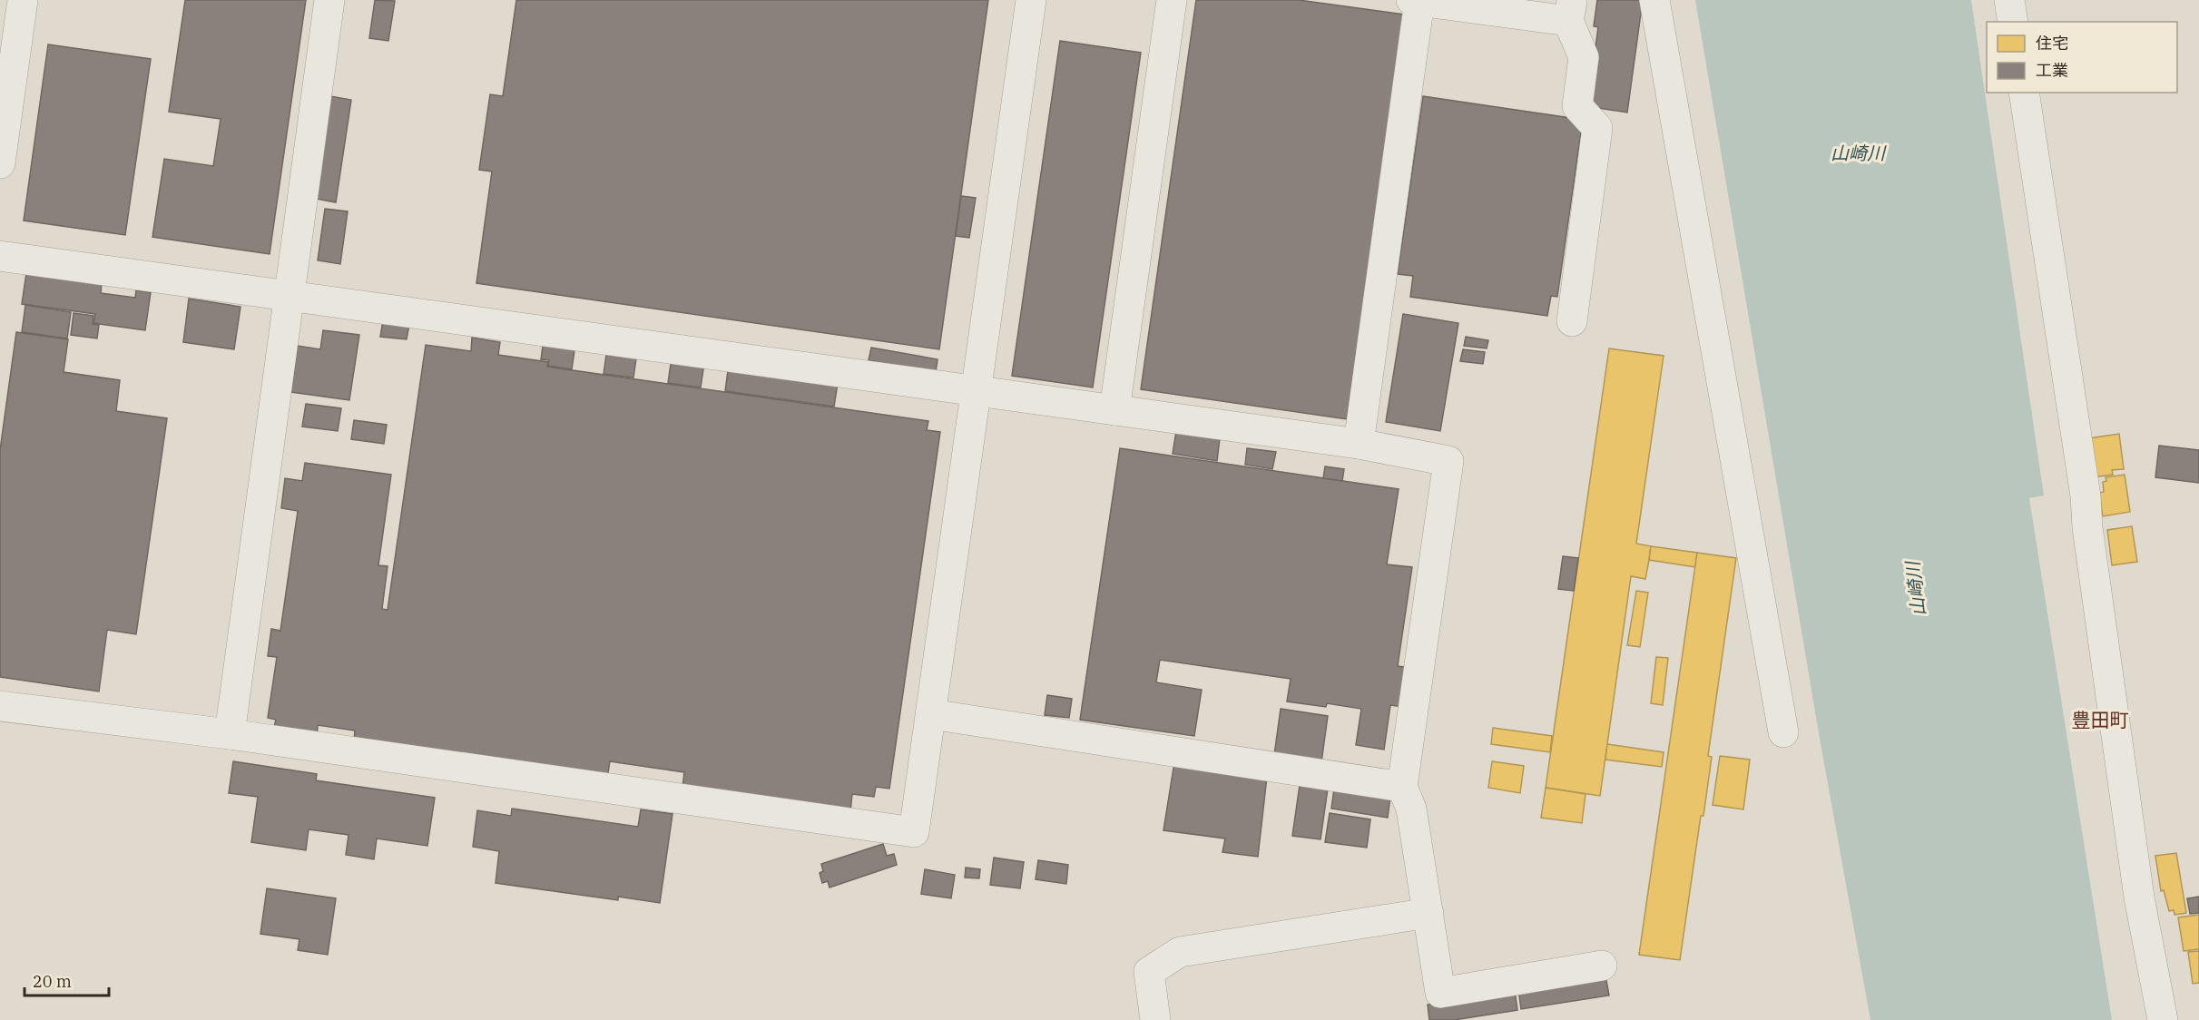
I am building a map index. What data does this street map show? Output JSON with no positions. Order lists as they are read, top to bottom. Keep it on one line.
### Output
{"districts":["豊田町"],"water":["山崎川"],"legend":["住宅","工業"],"scale_bar":"20 m"}
